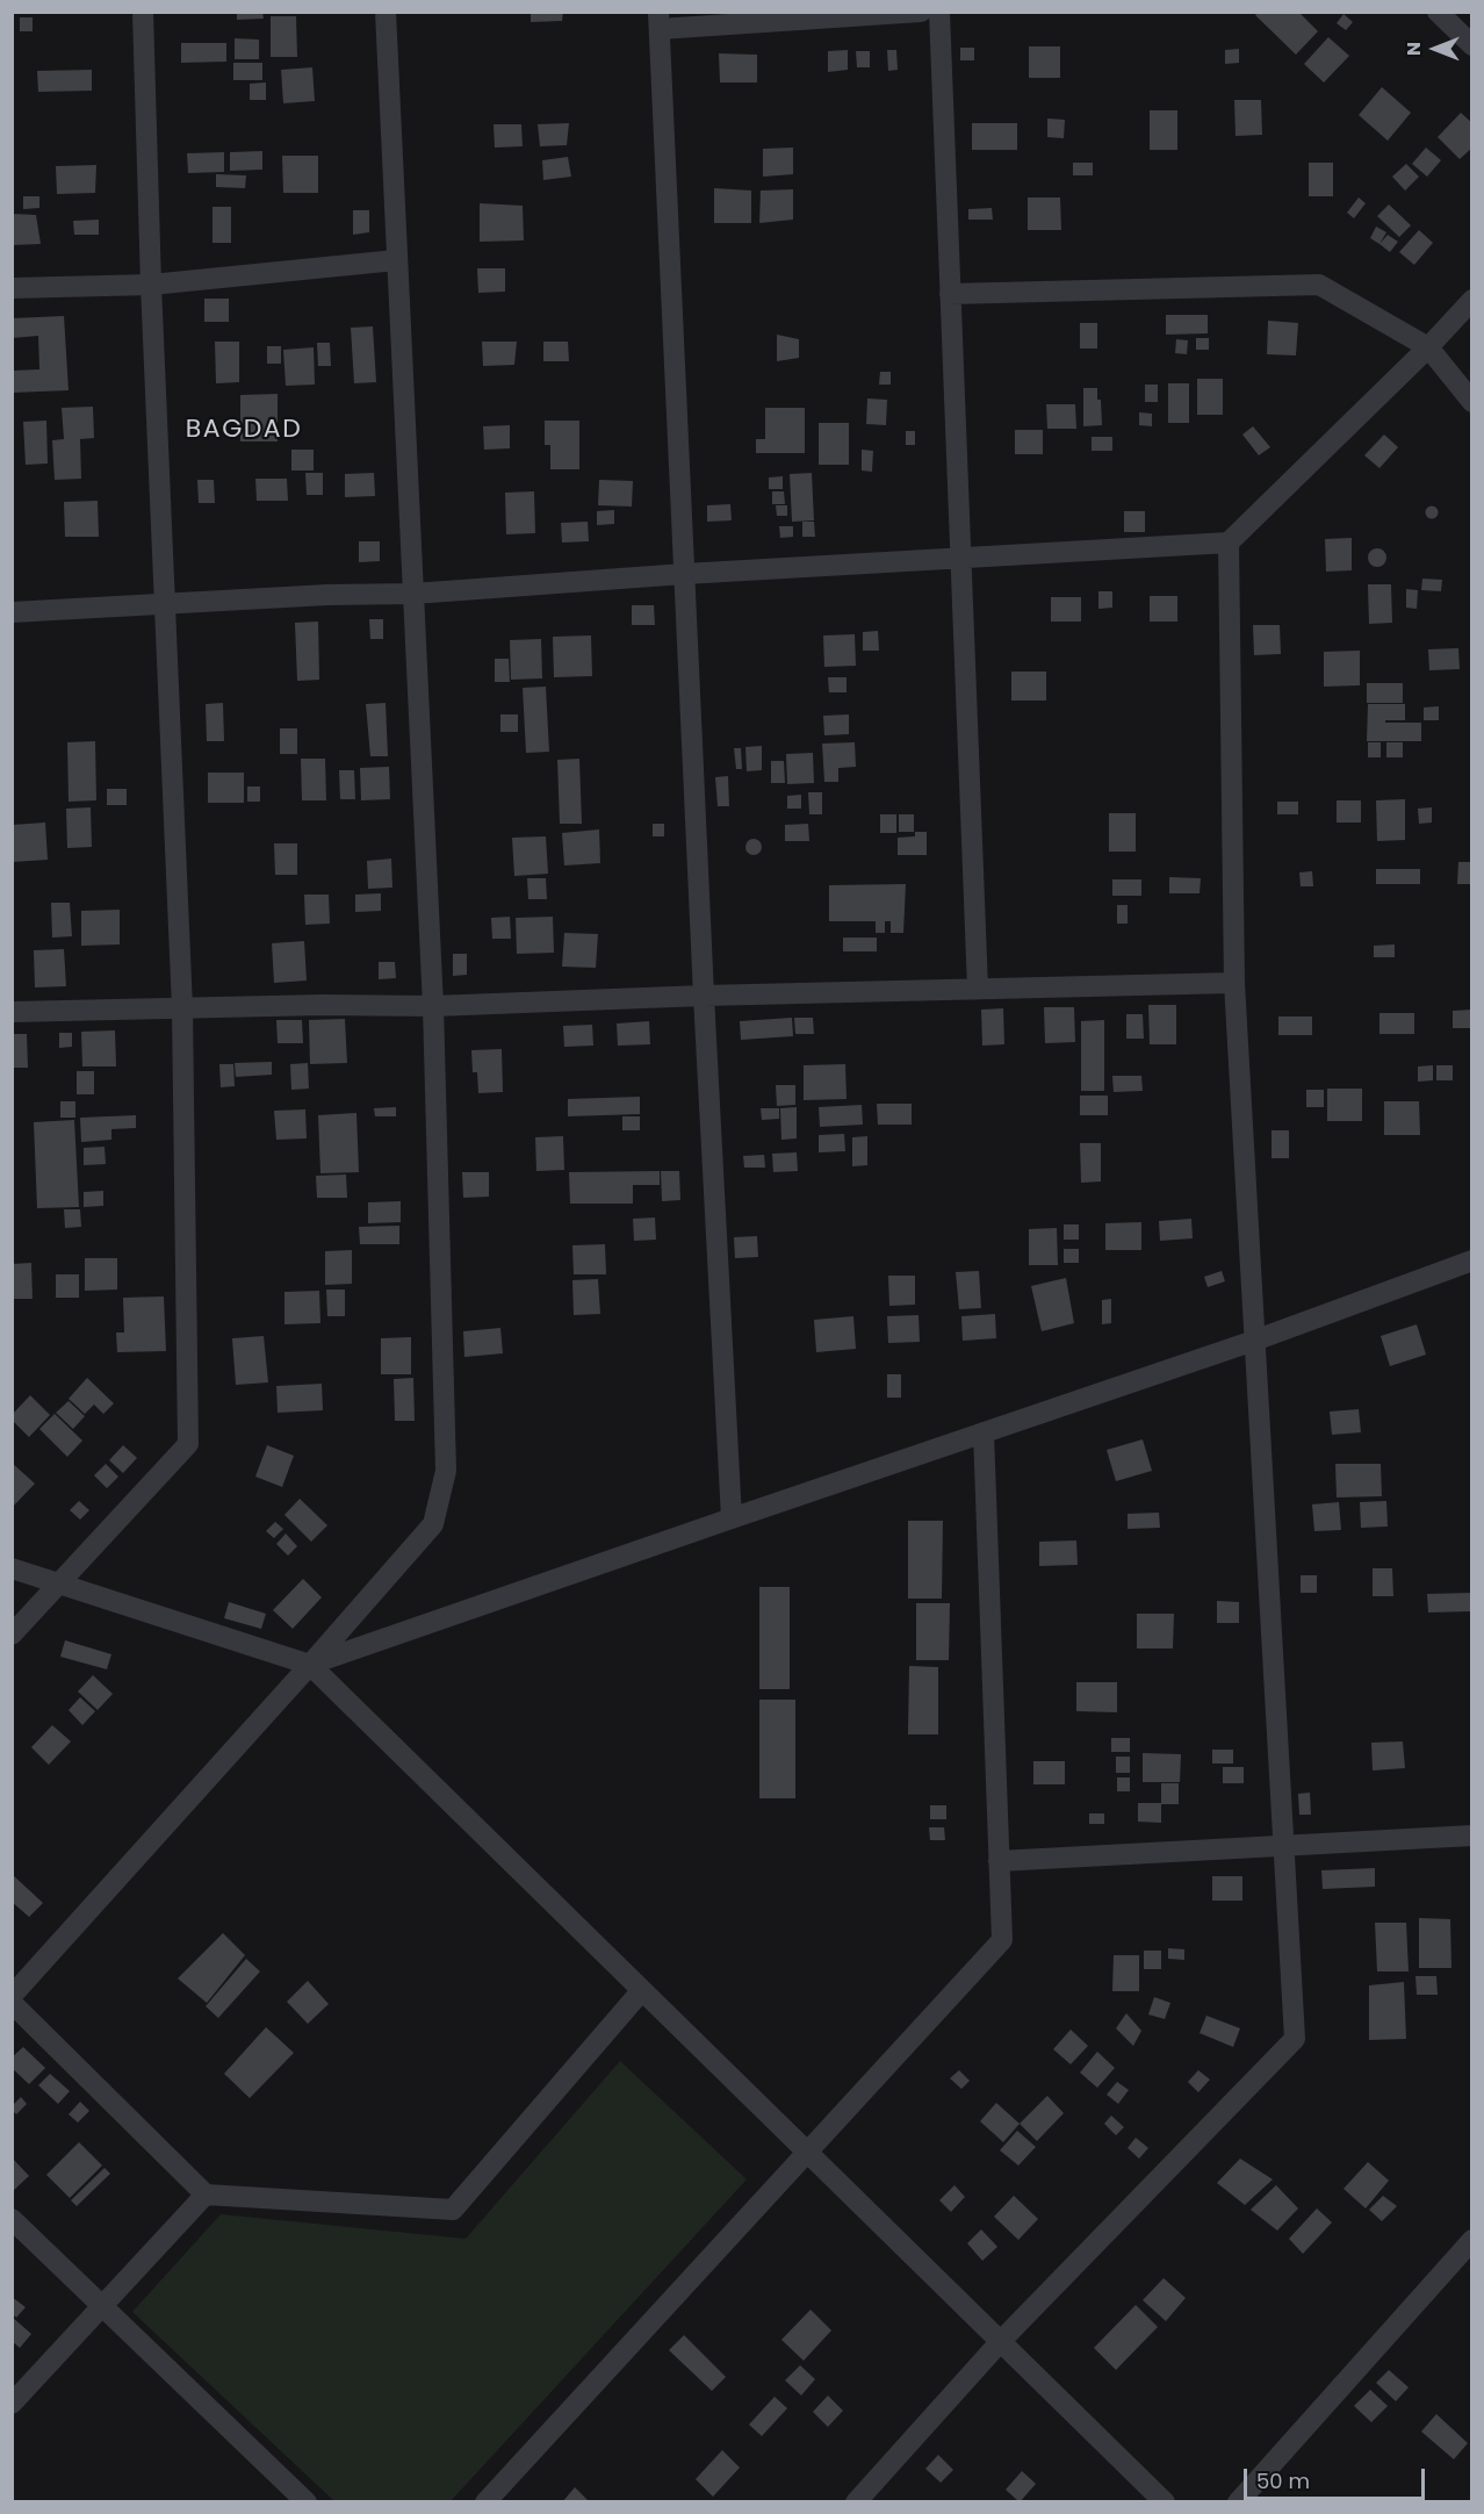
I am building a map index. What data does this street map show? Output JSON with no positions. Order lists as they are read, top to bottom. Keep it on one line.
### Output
{"districts":["BAGDAD"],"scale_bar":"50 m","north":"left"}
